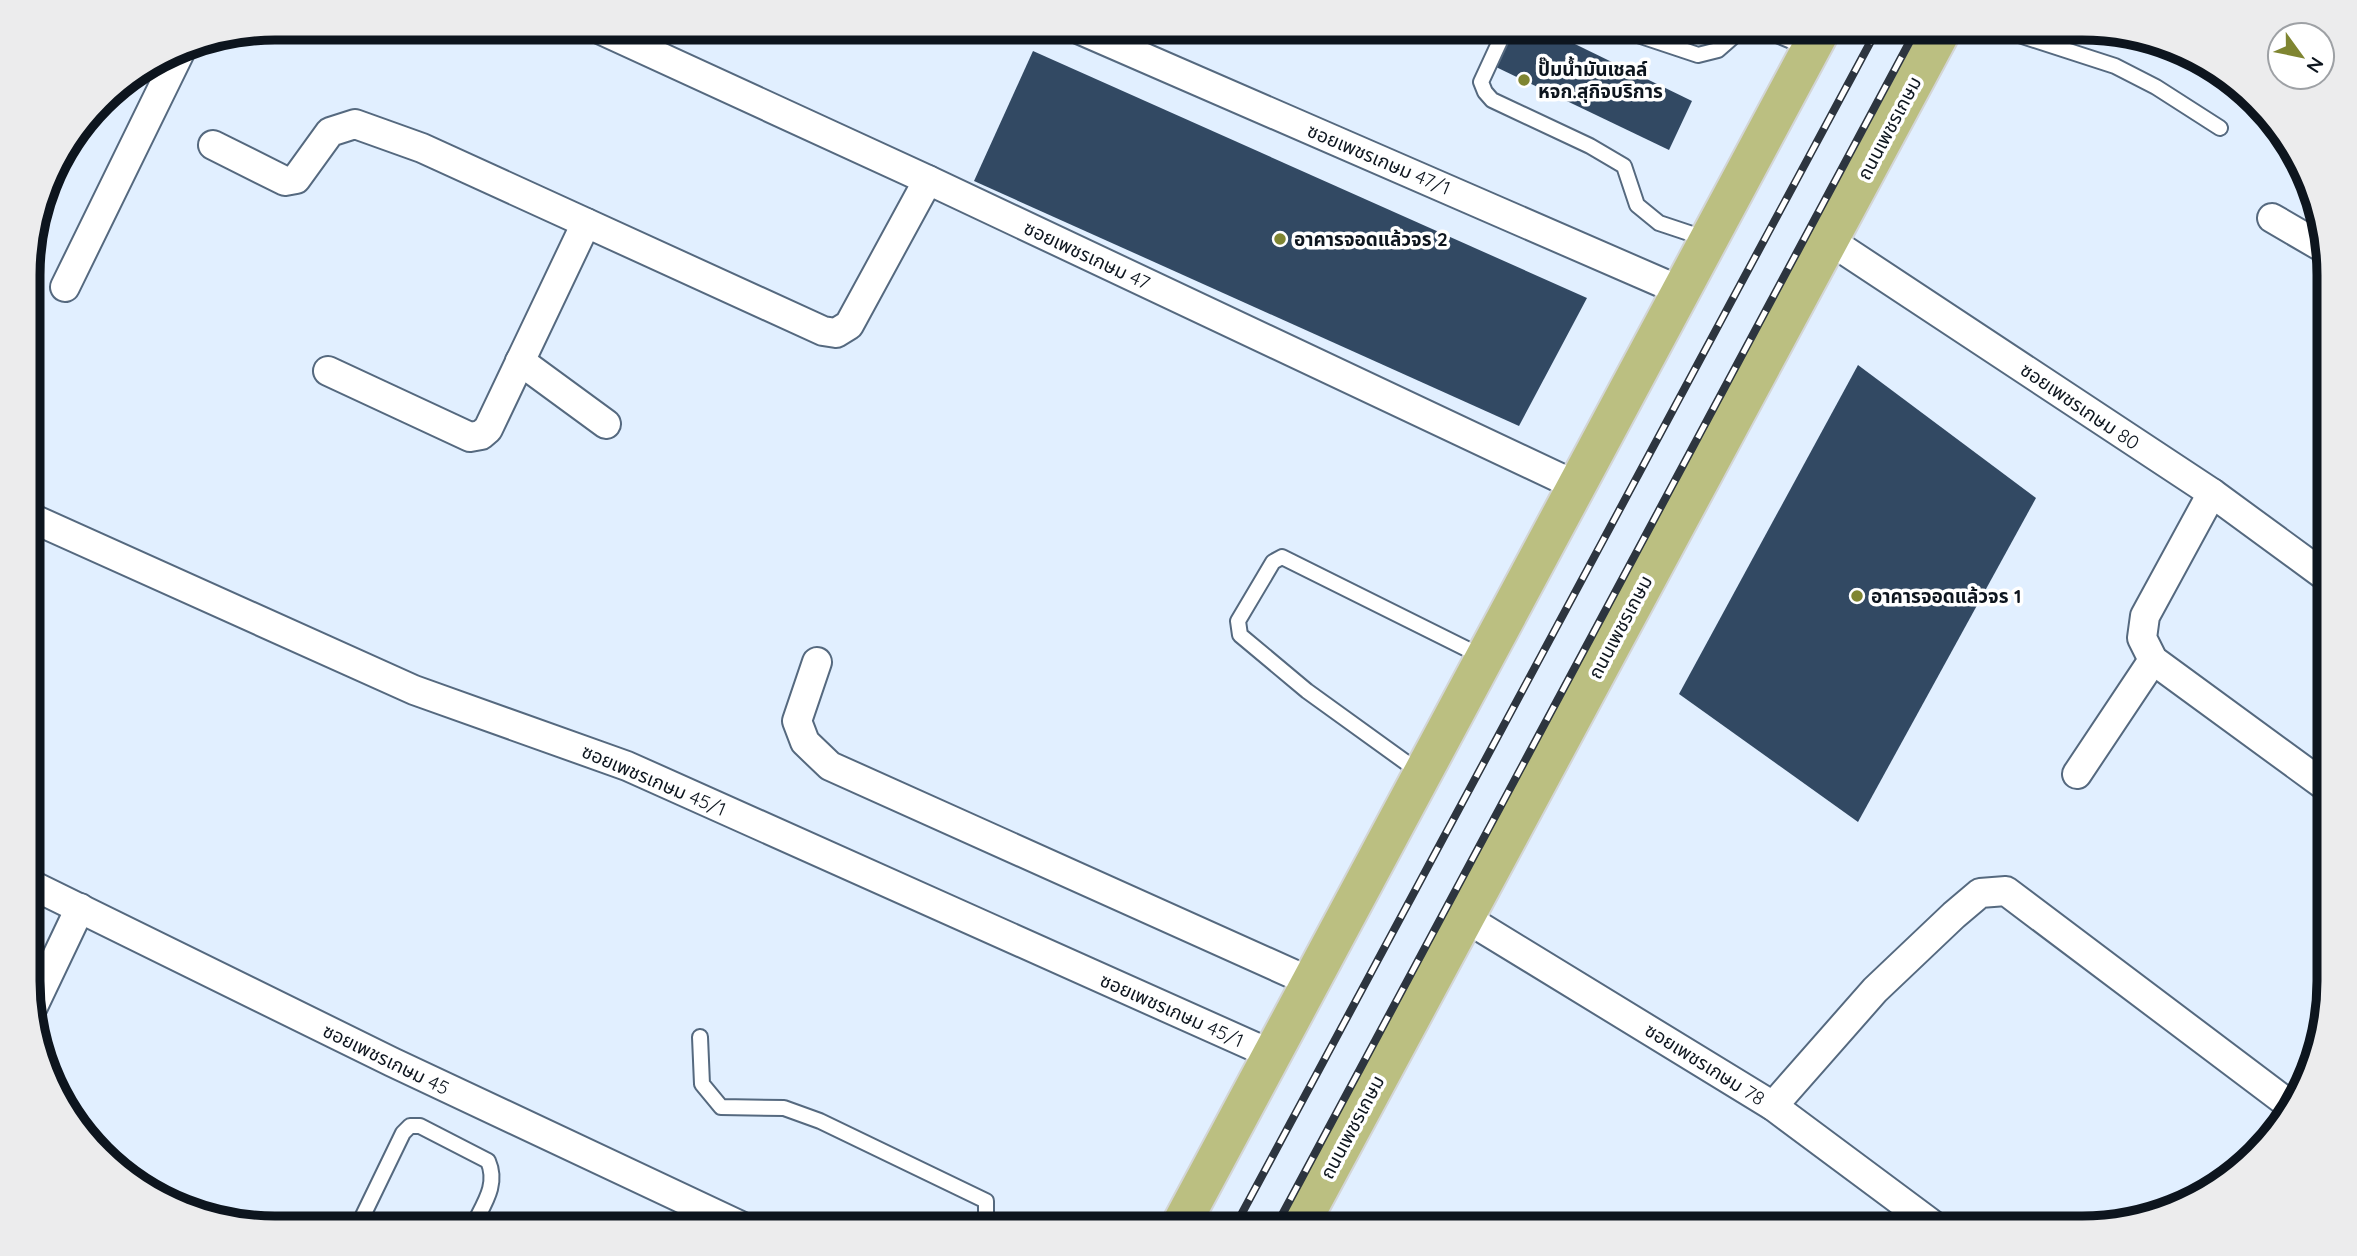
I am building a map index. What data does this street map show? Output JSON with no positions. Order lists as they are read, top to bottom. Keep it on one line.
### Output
{"streets":{"main road":["ถนนเพชรเกษม"],"street":["ซอยเพชรเกษม 47/1","ซอยเพชรเกษม 47","ซอยเพชรเกษม 80","ซอยเพชรเกษม 45/1","ซอยเพชรเกษม 45","ซอยเพชรเกษม 78"]},"crossings":[["ถนนเพชรเกษม","ซอยเพชรเกษม 80"],["ถนนเพชรเกษม","ซอยเพชรเกษม 78"]],"places":["ปั๊มน้ำมันเชลล์ หจก.สุกิจบริการ","อาคารจอดแล้วจร 2","อาคารจอดแล้วจร 1"],"north":"bottom right"}
